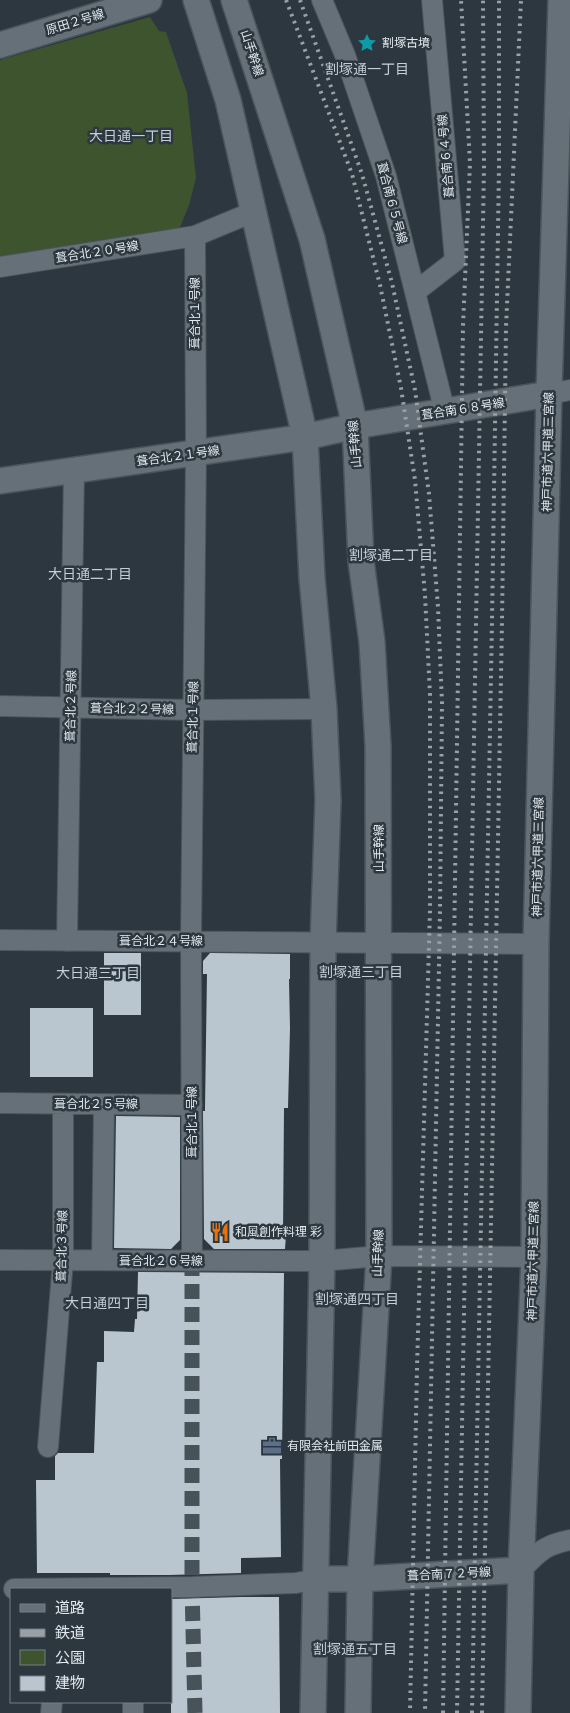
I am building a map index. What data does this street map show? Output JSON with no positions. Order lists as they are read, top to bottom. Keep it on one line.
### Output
{"streets":{"street":["原田２号線","山手幹線","葺合南６４号線","葺合南６５号線","葺合北２０号線","葺合北１号線","葺合南６８号線","神戸市道六甲道三宮線","葺合北２１号線","葺合北２号線","葺合北２２号線","葺合北２４号線","葺合北２５号線","葺合北３号線","葺合北２６号線","葺合南７２号線"]},"crossings":[["山手幹線","葺合南６８号線"],["山手幹線","葺合北２１号線"],["山手幹線","葺合北２４号線"],["山手幹線","葺合北２６号線"],["山手幹線","葺合南７２号線"],["葺合南６４号線","葺合南６５号線"],["葺合南６５号線","葺合南６８号線"],["葺合北２０号線","葺合北１号線"],["葺合北１号線","葺合北２１号線"],["葺合北１号線","葺合北２２号線"],["葺合北１号線","葺合北２４号線"],["葺合北１号線","葺合北２５号線"],["葺合北１号線","葺合北２６号線"],["葺合南６８号線","神戸市道六甲道三宮線"],["葺合南６８号線","葺合北２１号線"],["神戸市道六甲道三宮線","葺合北２４号線"],["神戸市道六甲道三宮線","葺合北２６号線"],["神戸市道六甲道三宮線","葺合南７２号線"],["葺合北２１号線","葺合北２号線"],["葺合北２号線","葺合北２２号線"],["葺合北２号線","葺合北２４号線"],["葺合北２５号線","葺合北３号線"],["葺合北３号線","葺合北２６号線"]],"districts":["割塚通一丁目","大日通一丁目","割塚通二丁目","大日通二丁目","割塚通三丁目","大日通三丁目","割塚通四丁目","大日通四丁目","割塚通五丁目"],"places":{"place":["割塚古墳"],"restaurant":["和風創作料理 彩"],"office":["有限会社前田金属"]},"legend":["道路","鉄道","公園","建物"]}
